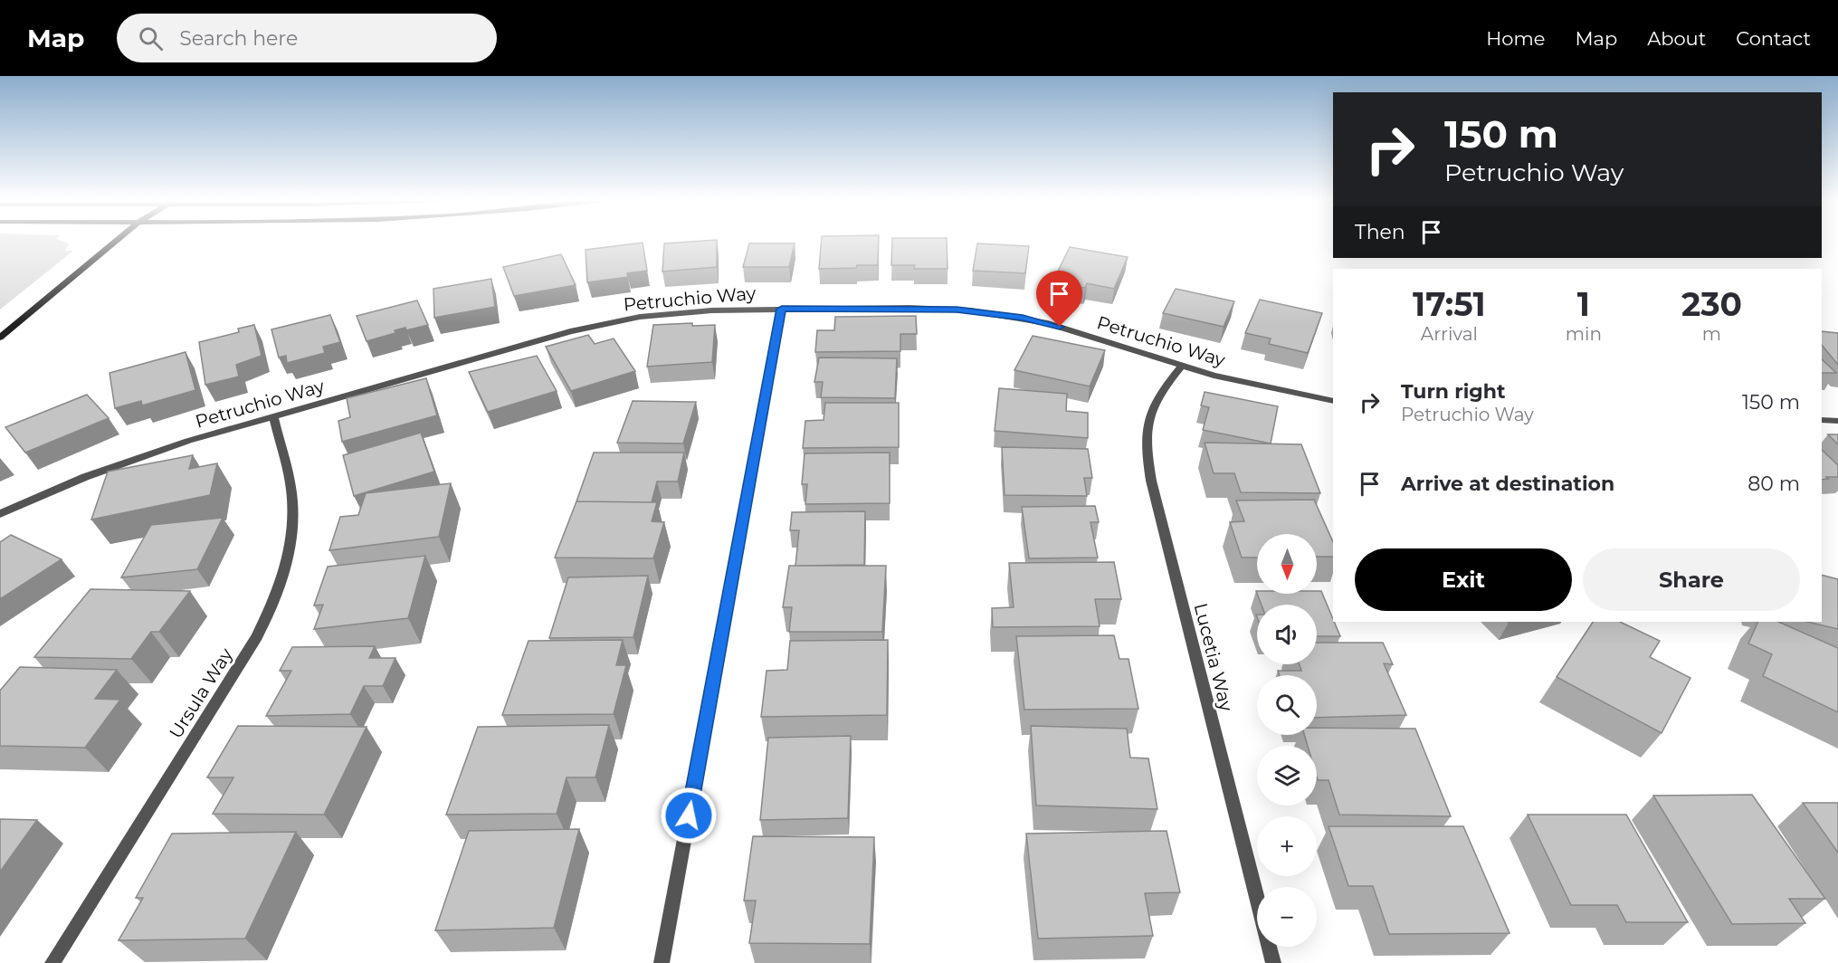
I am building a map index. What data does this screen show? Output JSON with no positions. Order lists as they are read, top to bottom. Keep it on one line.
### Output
{"streets":{"street":["Petruchio Way","Lucetia Way","Ursula Way"]},"crossings":[["Petruchio Way","Lucetia Way"],["Petruchio Way","Ursula Way"]],"north":"bottom","page":{"header":"Map","search":"Search here","nav":["Home","Map","About","Contact"],"turn":["150 m","Petruchio Way"],"then":"Then","eta":["17:51","Arrival","1","min","230","m"],"list":[{"name":"Turn right","note":"Petruchio Way","value":"150 m"},{"name":"Arrive at destination","value":"80 m"}],"map_buttons":["+","−"],"buttons":["Exit","Share"]}}
